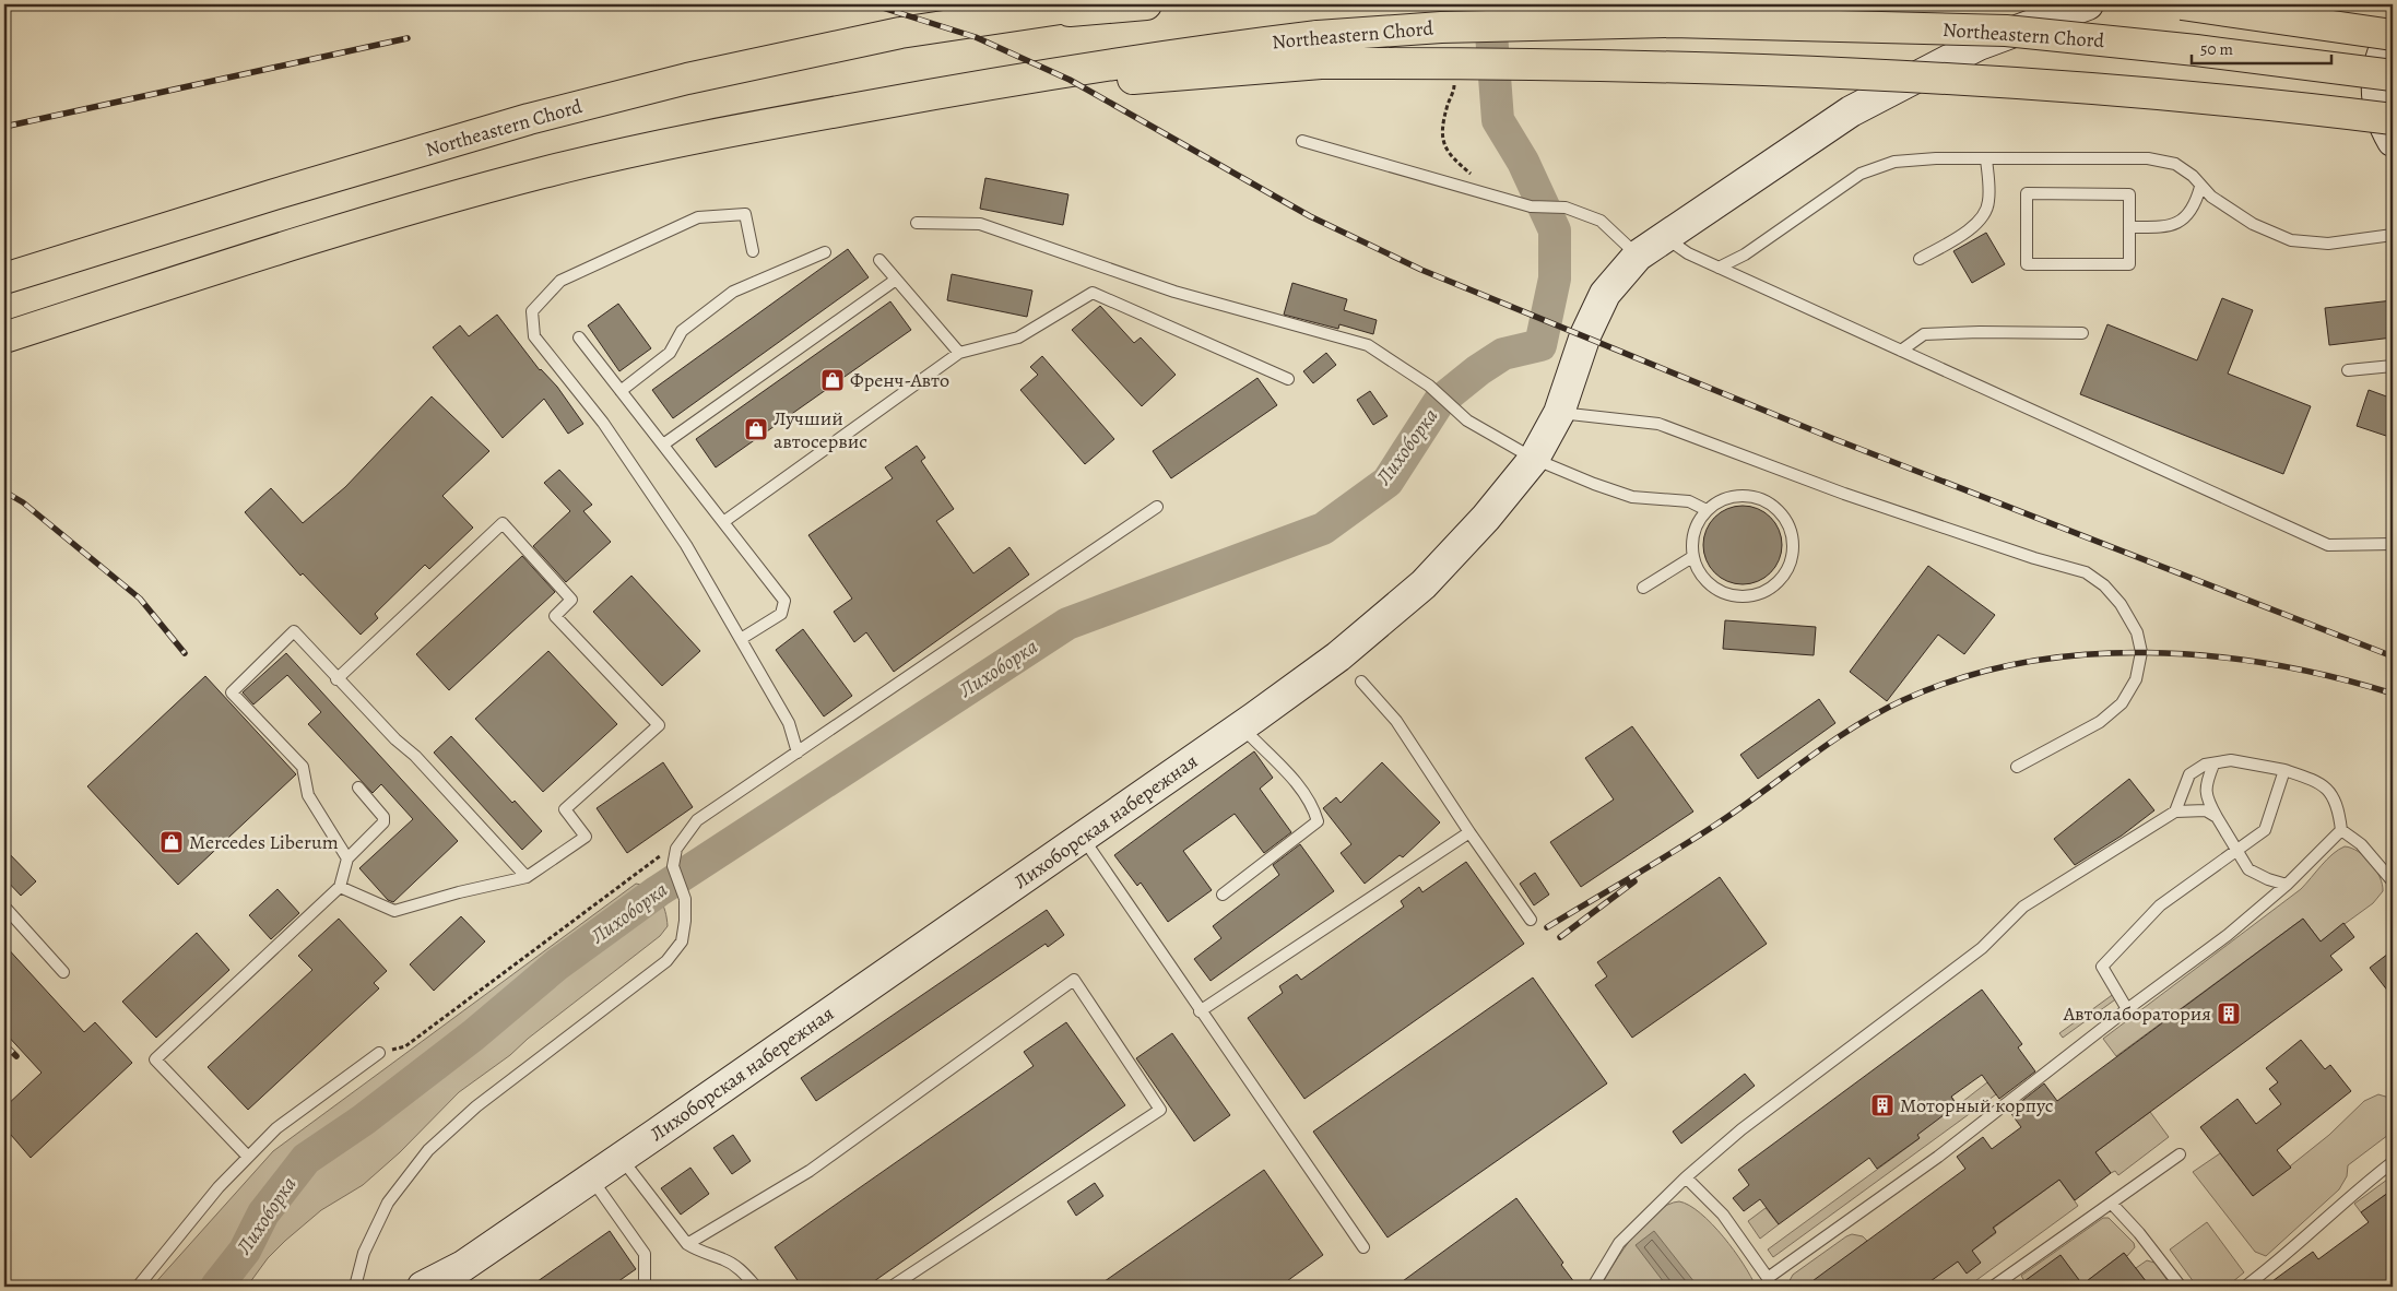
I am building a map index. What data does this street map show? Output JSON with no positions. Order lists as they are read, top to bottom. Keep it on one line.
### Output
{"streets":{"main road":["Northeastern Chord"],"street":["Лихоборская набережная"]},"water":["Лихоборка"],"places":{"shop":["Френч-Авто","Лучший автосервис","Mercedes Liberum"],"building":["Автолаборатория","Моторный корпус"]},"scale_bar":"50 m"}
